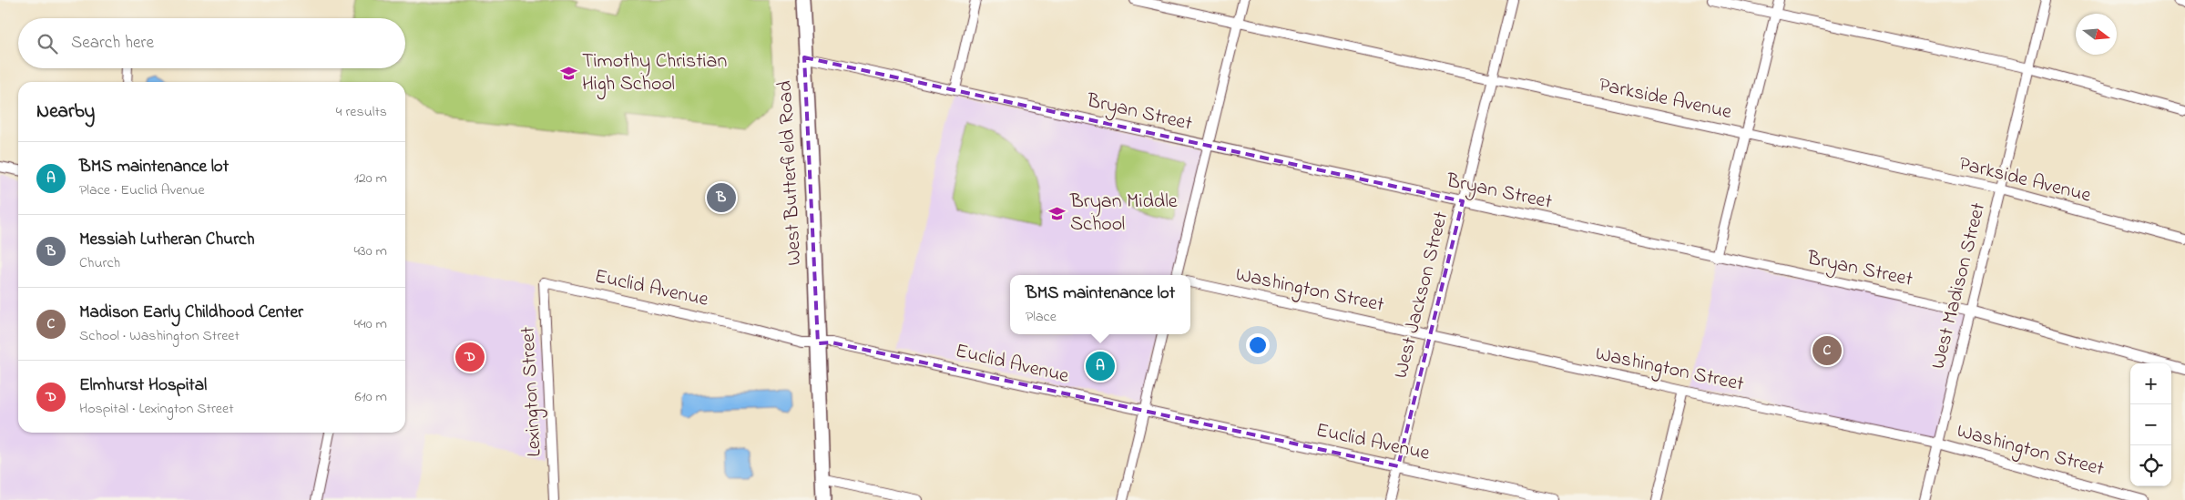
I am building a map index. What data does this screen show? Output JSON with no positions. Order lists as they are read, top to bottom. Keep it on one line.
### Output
{"streets":{"main road":["West Butterfield Road"],"street":["Parkside Avenue","Bryan Street","West Madison Street","Euclid Avenue","Washington Street","West Jackson Street","Lexington Street"]},"crossings":[["Parkside Avenue","West Madison Street"],["Parkside Avenue","West Jackson Street"],["Bryan Street","West Butterfield Road"],["Bryan Street","West Madison Street"],["Bryan Street","West Jackson Street"],["West Butterfield Road","Euclid Avenue"],["West Madison Street","Washington Street"],["Euclid Avenue","West Jackson Street"],["Euclid Avenue","Lexington Street"],["Washington Street","West Jackson Street"]],"places":{"school or university":["Timothy Christian High School","Bryan Middle School"]},"north":"right","page":{"search":"Search here","heading":["Nearby","4 results"],"list":[{"mark":"A","name":"BMS maintenance lot","note":"Place · Euclid Avenue","value":"120 m"},{"mark":"B","name":"Messiah Lutheran Church","note":"Church","value":"430 m"},{"mark":"C","name":"Madison Early Childhood Center","note":"School · Washington Street","value":"440 m"},{"mark":"D","name":"Elmhurst Hospital","note":"Hospital · Lexington Street","value":"610 m"}],"pins":["B","C","D","A"],"popup":["BMS maintenance lot","Place"],"map_buttons":["+","−"]}}
